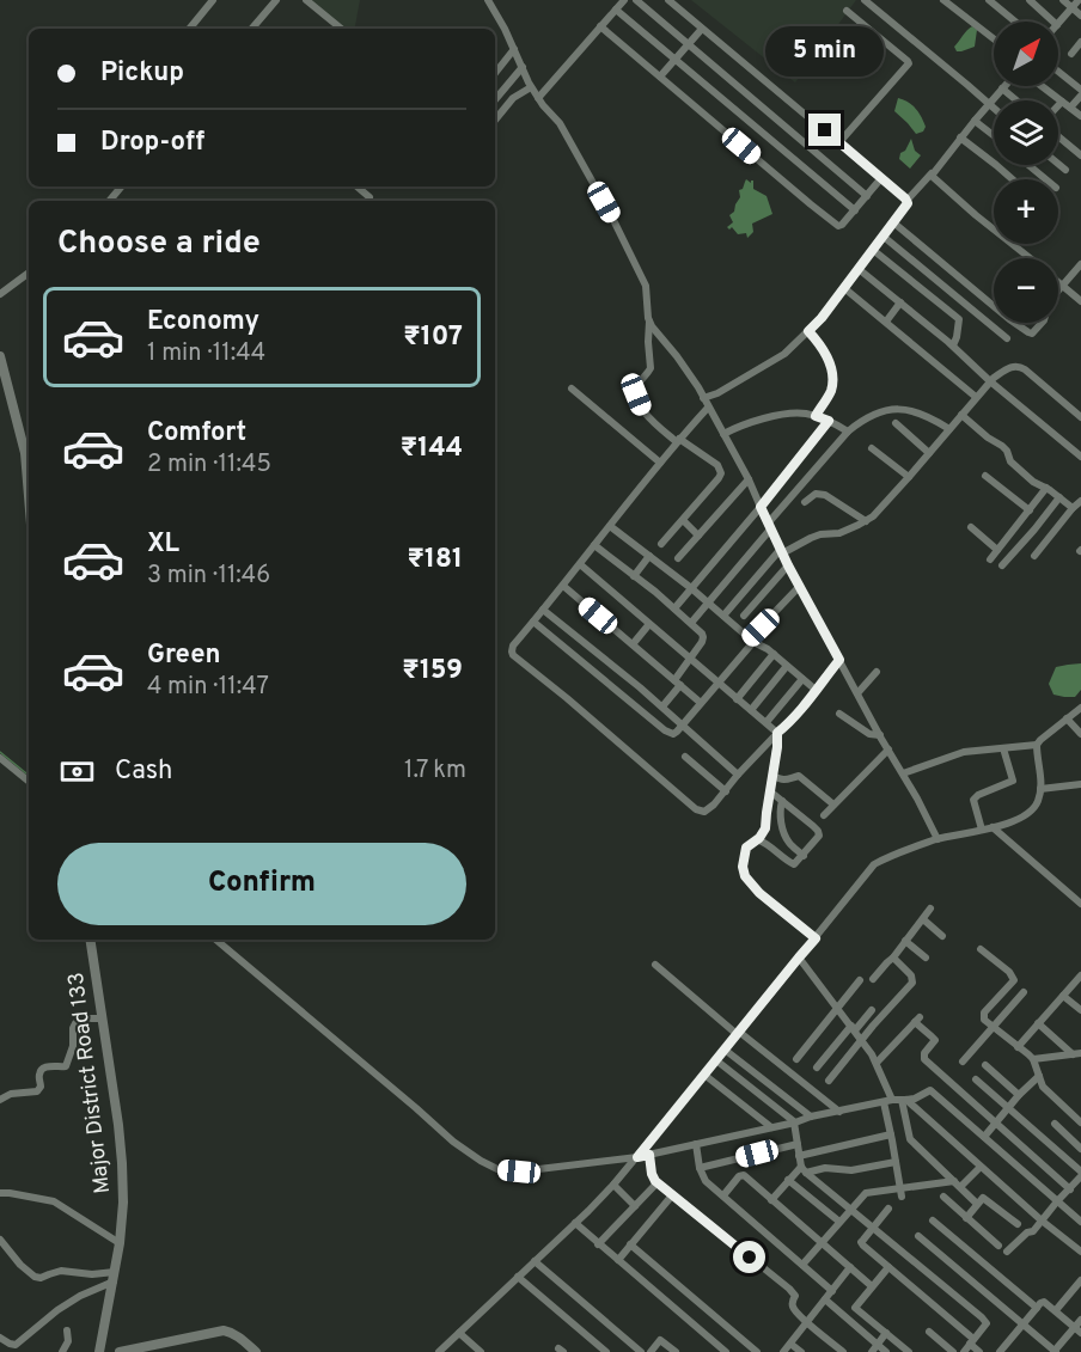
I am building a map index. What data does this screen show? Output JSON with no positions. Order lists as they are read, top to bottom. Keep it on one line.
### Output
{"streets":{"main road":["Major District Road 133"]},"north":"top right","page":{"map_buttons":["+","−"],"bubble":"5 min","banner":["Pickup","Drop-off"],"heading":"Choose a ride","list":[{"name":"Economy","note":"1 min · 11:44","value":"₹107"},{"name":"Comfort","note":"2 min · 11:45","value":"₹144"},{"name":"XL","note":"3 min · 11:46","value":"₹181"},{"name":"Green","note":"4 min · 11:47","value":"₹159"}],"pay":["Cash","1.7 km"],"buttons":"Confirm"}}
